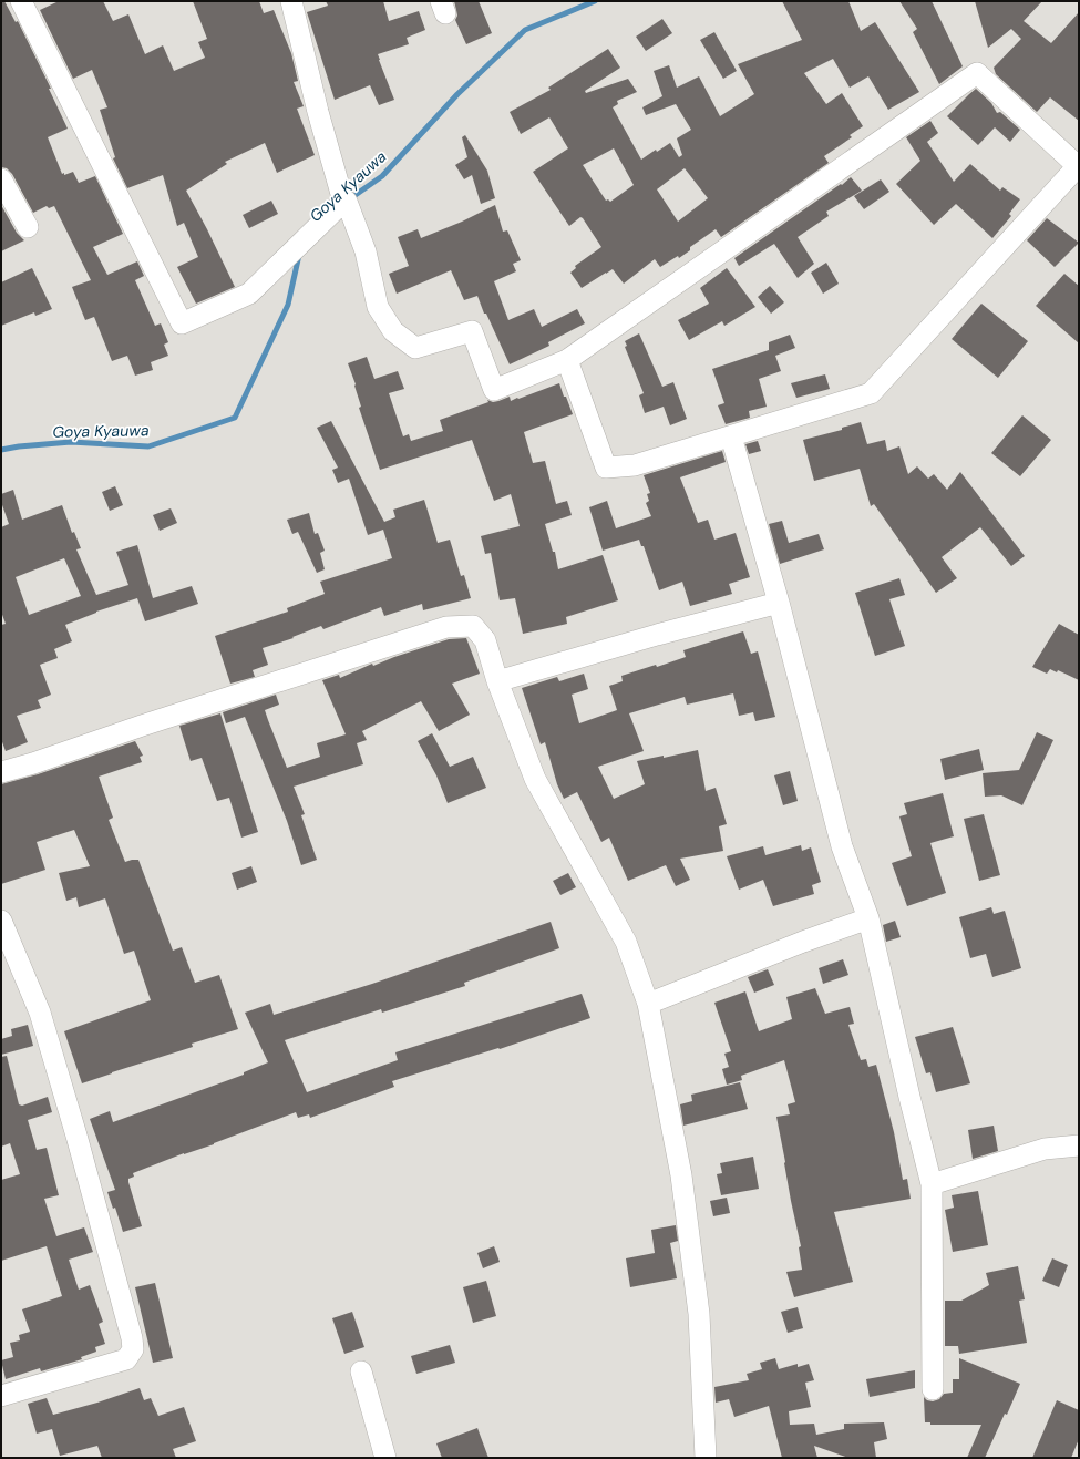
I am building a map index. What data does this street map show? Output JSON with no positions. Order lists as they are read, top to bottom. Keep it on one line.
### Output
{"water":["Goya Kyauwa"]}
